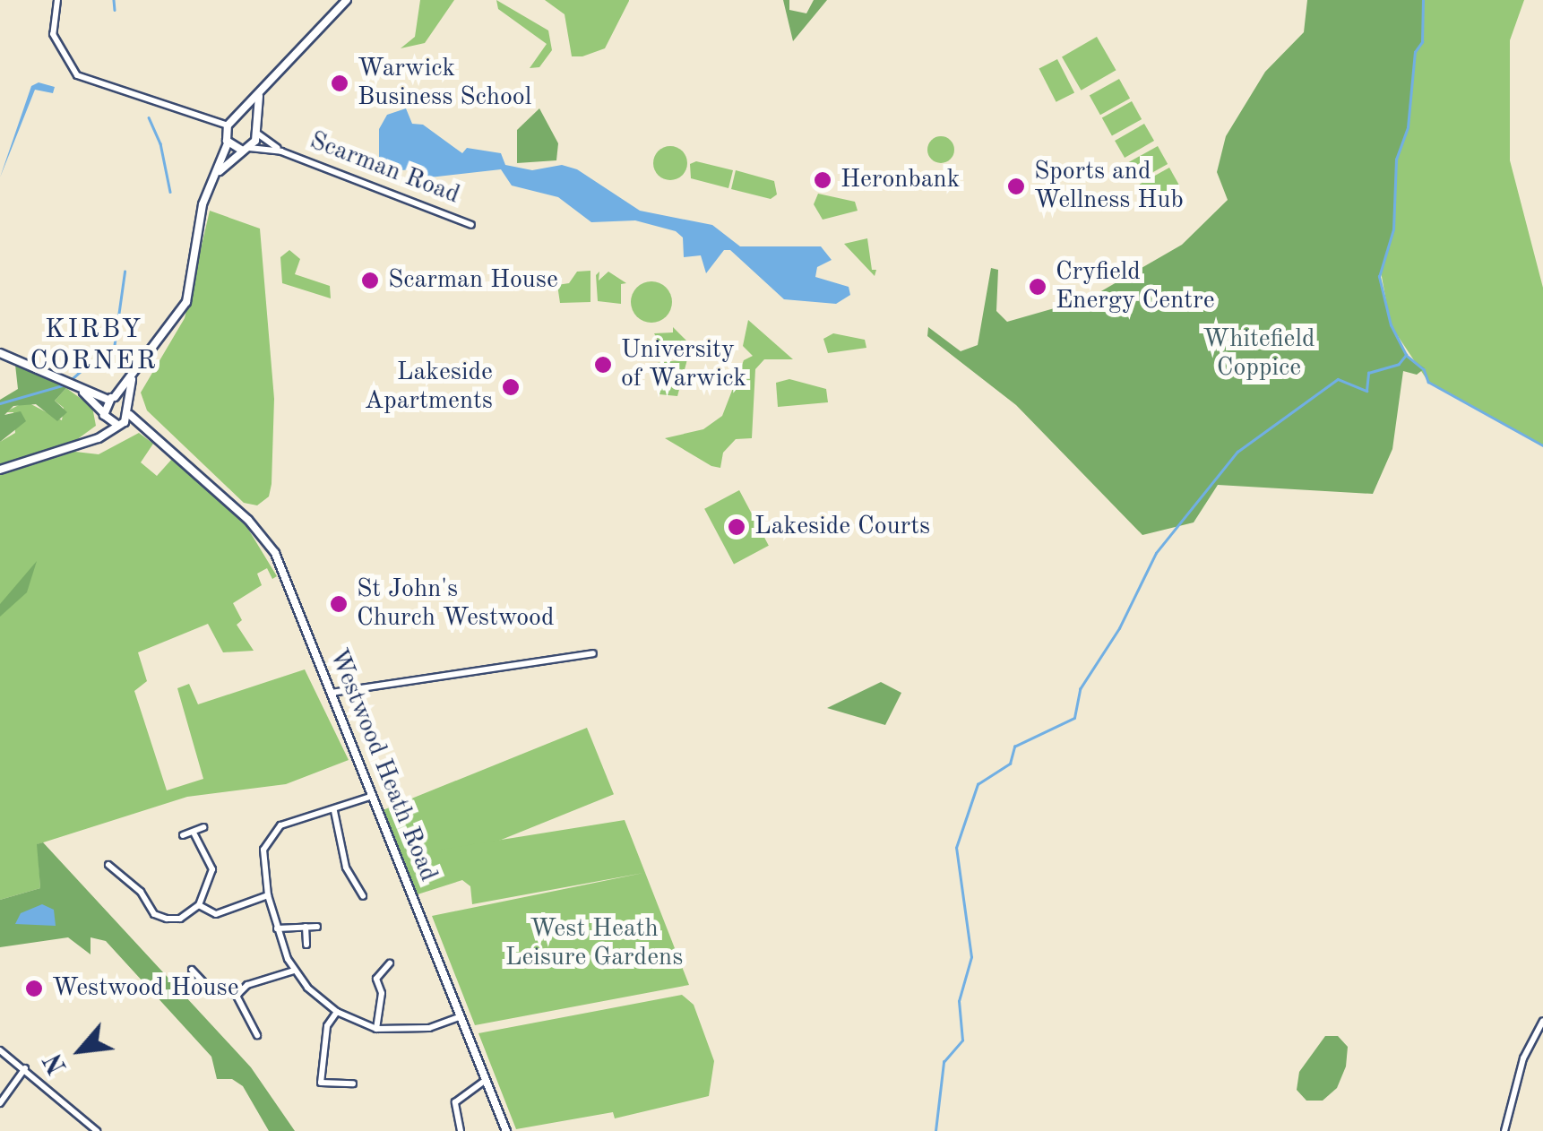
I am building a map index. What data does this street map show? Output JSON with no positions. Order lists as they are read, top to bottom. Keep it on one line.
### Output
{"streets":{"street":["Scarman Road","Westwood Heath Road"]},"districts":["KIRBY CORNER"],"parks":["Whitefield Coppice","West Heath Leisure Gardens"],"places":["Warwick Business School","Heronbank","Sports and Wellness Hub","Scarman House","Cryfield Energy Centre","University of Warwick","Lakeside Apartments","Lakeside Courts","St John's Church Westwood","Westwood House"],"north":"bottom left"}
